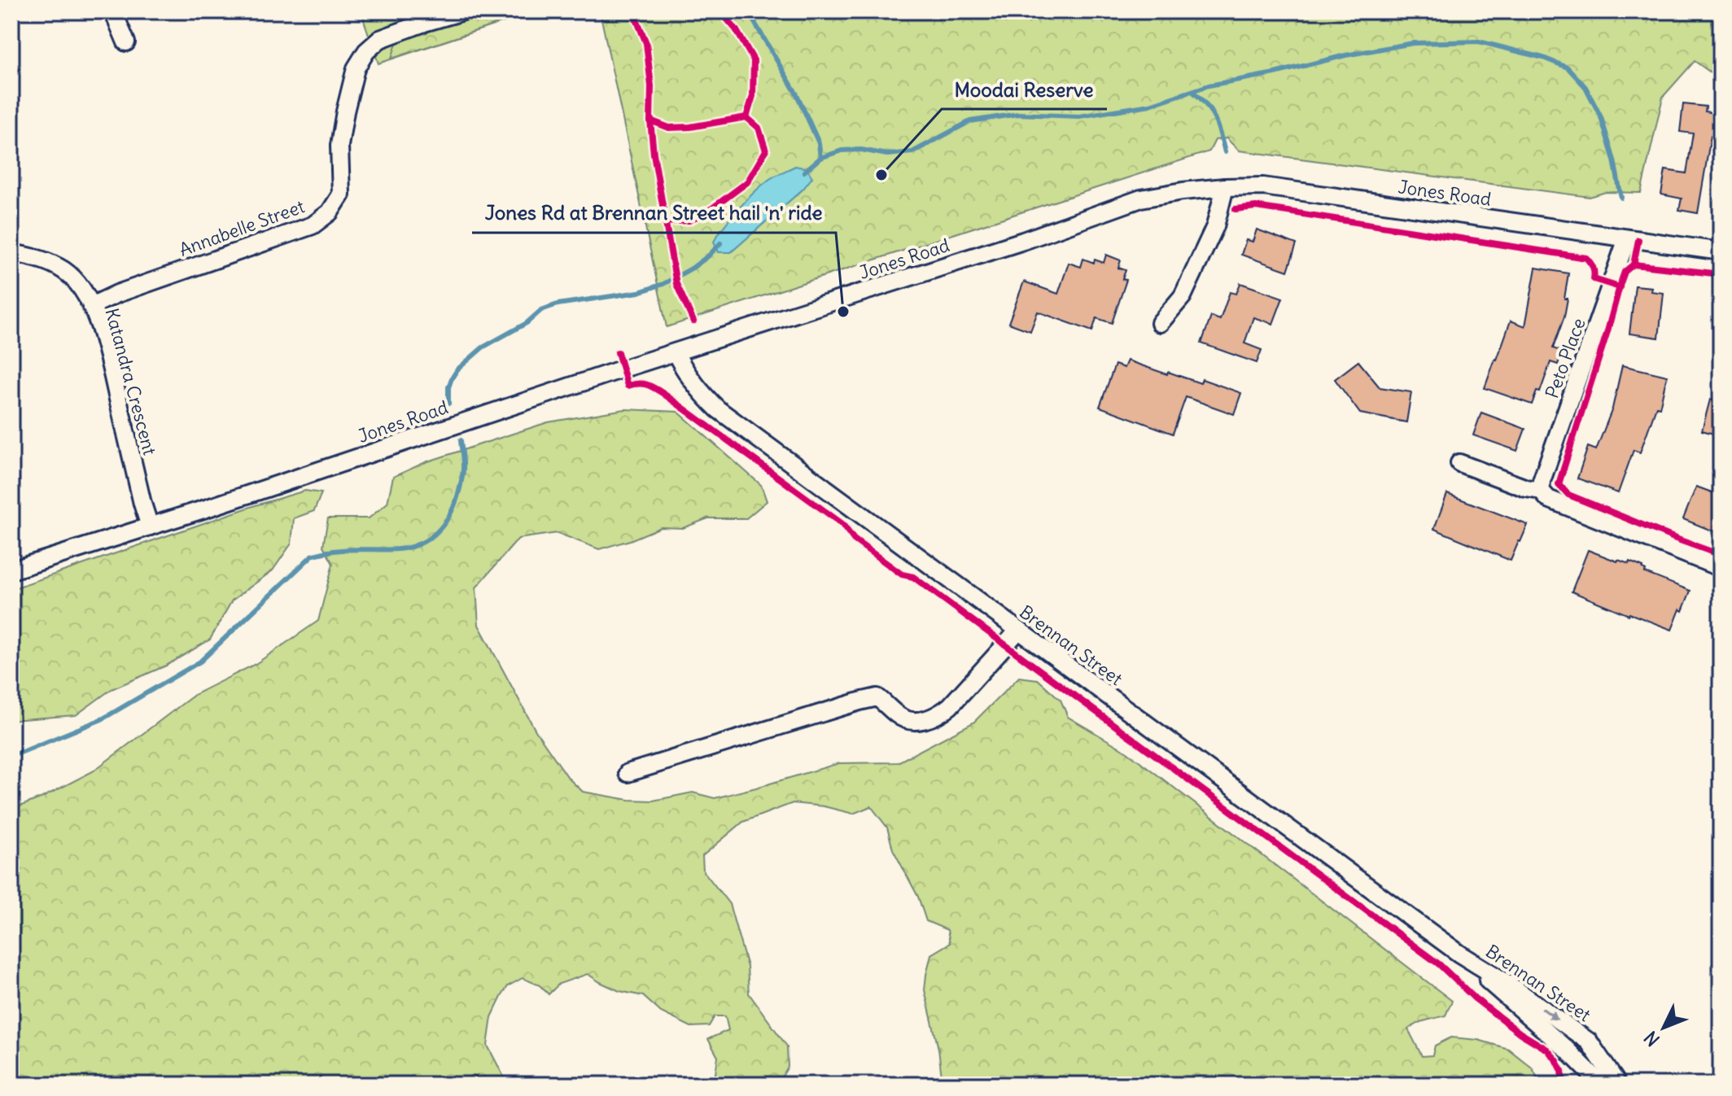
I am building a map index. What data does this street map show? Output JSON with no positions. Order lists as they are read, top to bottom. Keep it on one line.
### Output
{"streets":{"street":["Jones Road","Annabelle Street","Peto Place","Katandra Crescent","Brennan Street"]},"crossings":[["Jones Road","Peto Place"],["Jones Road","Katandra Crescent"],["Jones Road","Brennan Street"],["Annabelle Street","Katandra Crescent"]],"places":["Moodai Reserve","Jones Rd at Brennan Street hail 'n' ride"],"north":"bottom left"}
